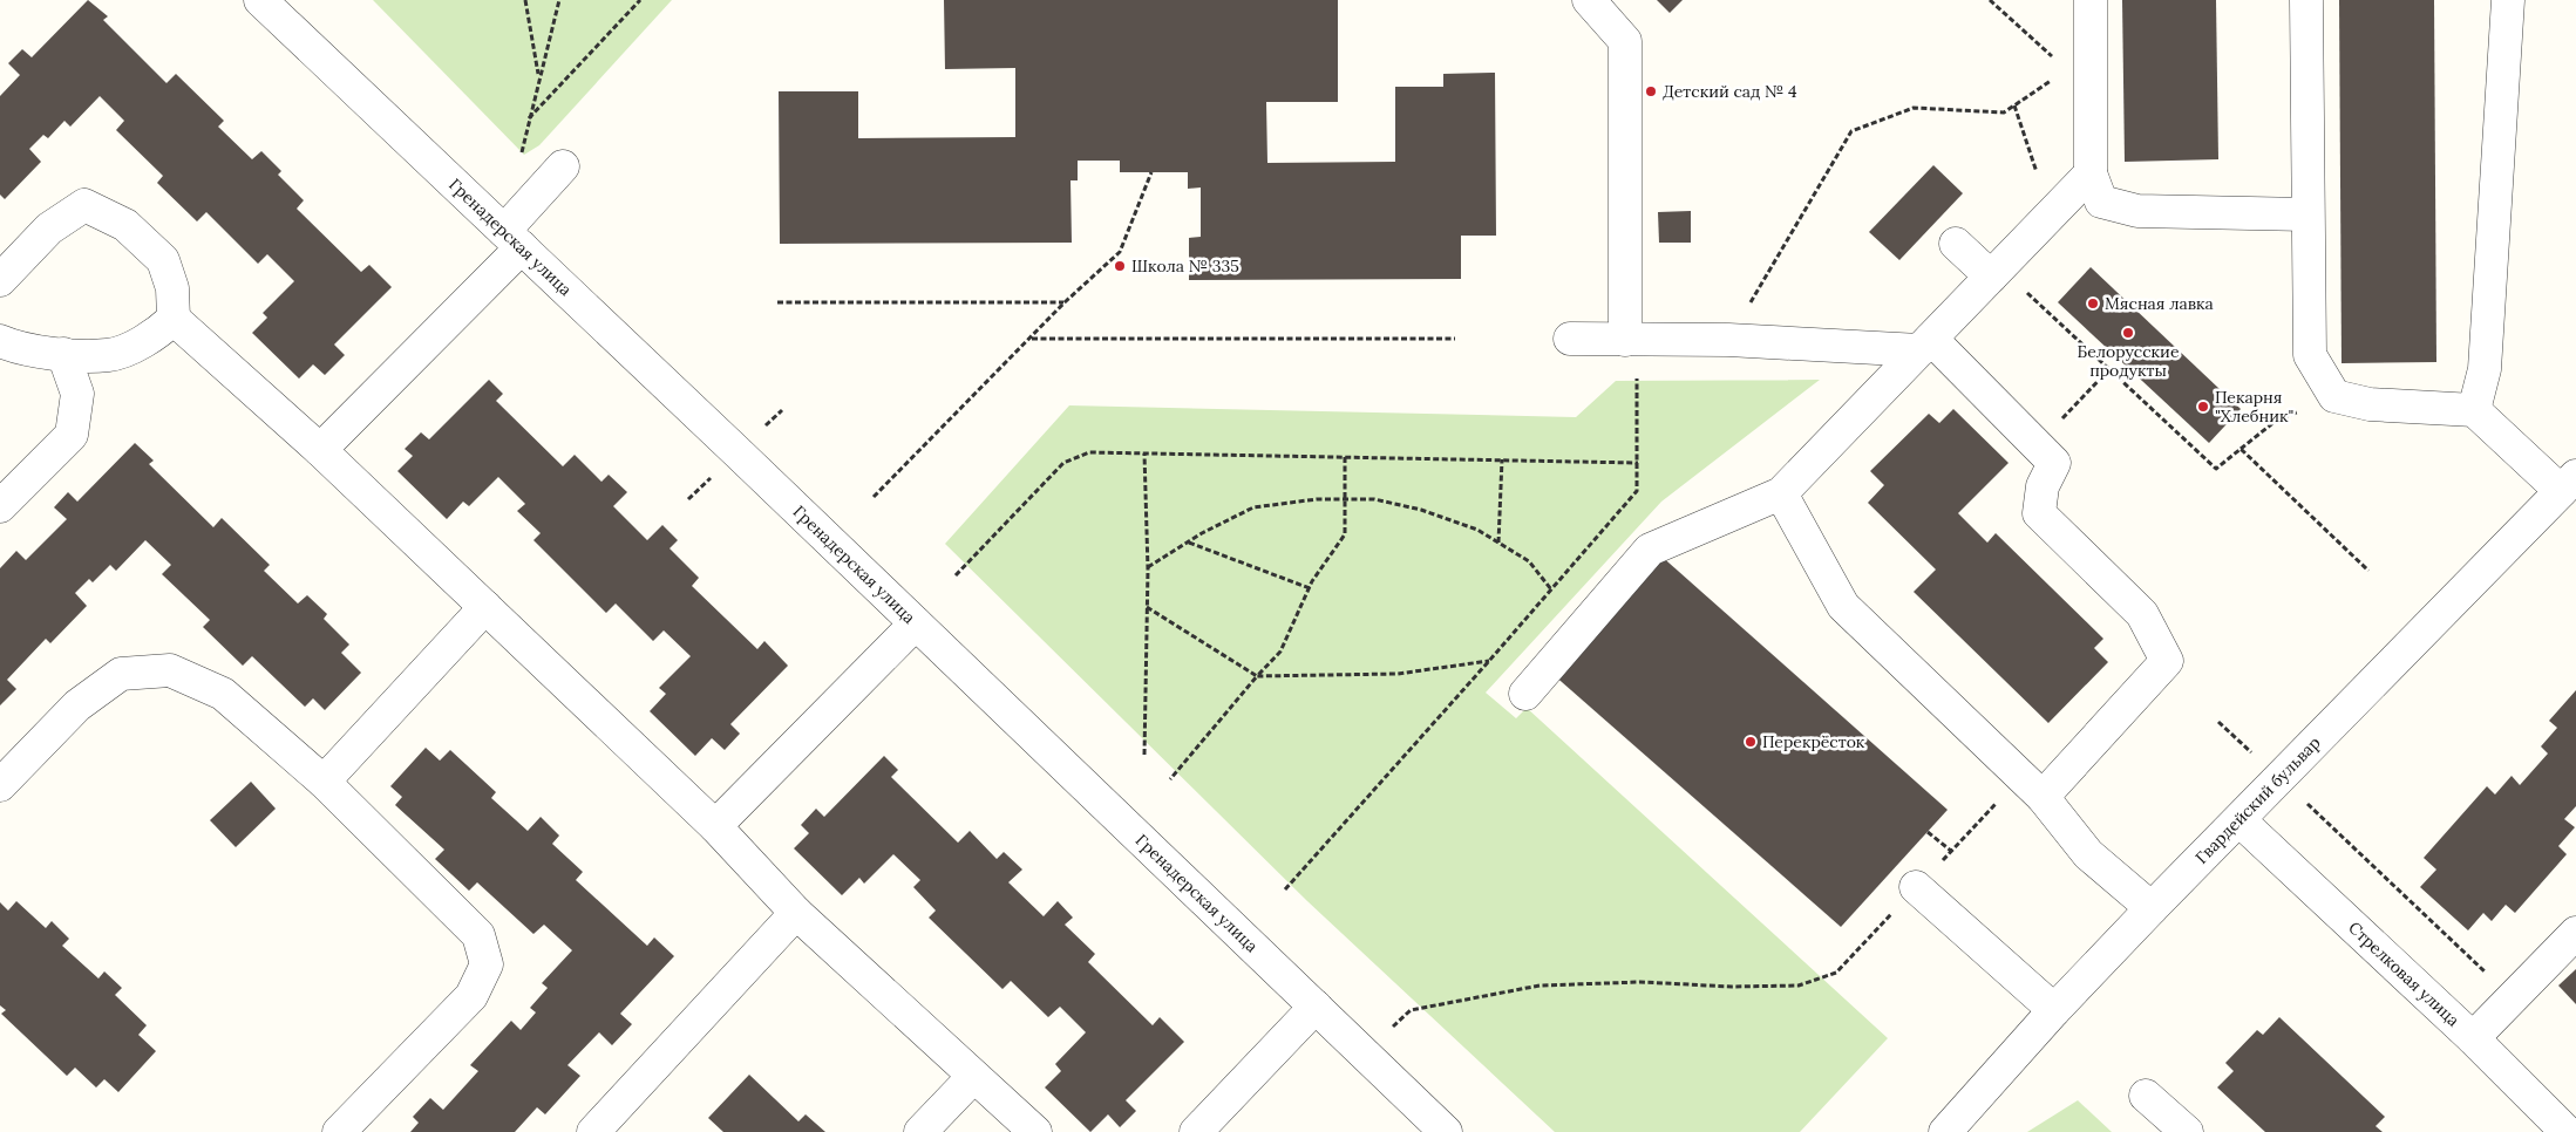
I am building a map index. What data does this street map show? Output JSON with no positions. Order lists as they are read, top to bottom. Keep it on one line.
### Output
{"streets":{"street":["Гренадерская улица","Гвардейский бульвар","Стрелковая улица"]},"crossings":[["Гвардейский бульвар","Стрелковая улица"]],"places":["Детский сад № 4","Школа № 335","Мясная лавка","Белорусские продукты","Пекарня \"Хлебник\"","Перекрёсток"]}
